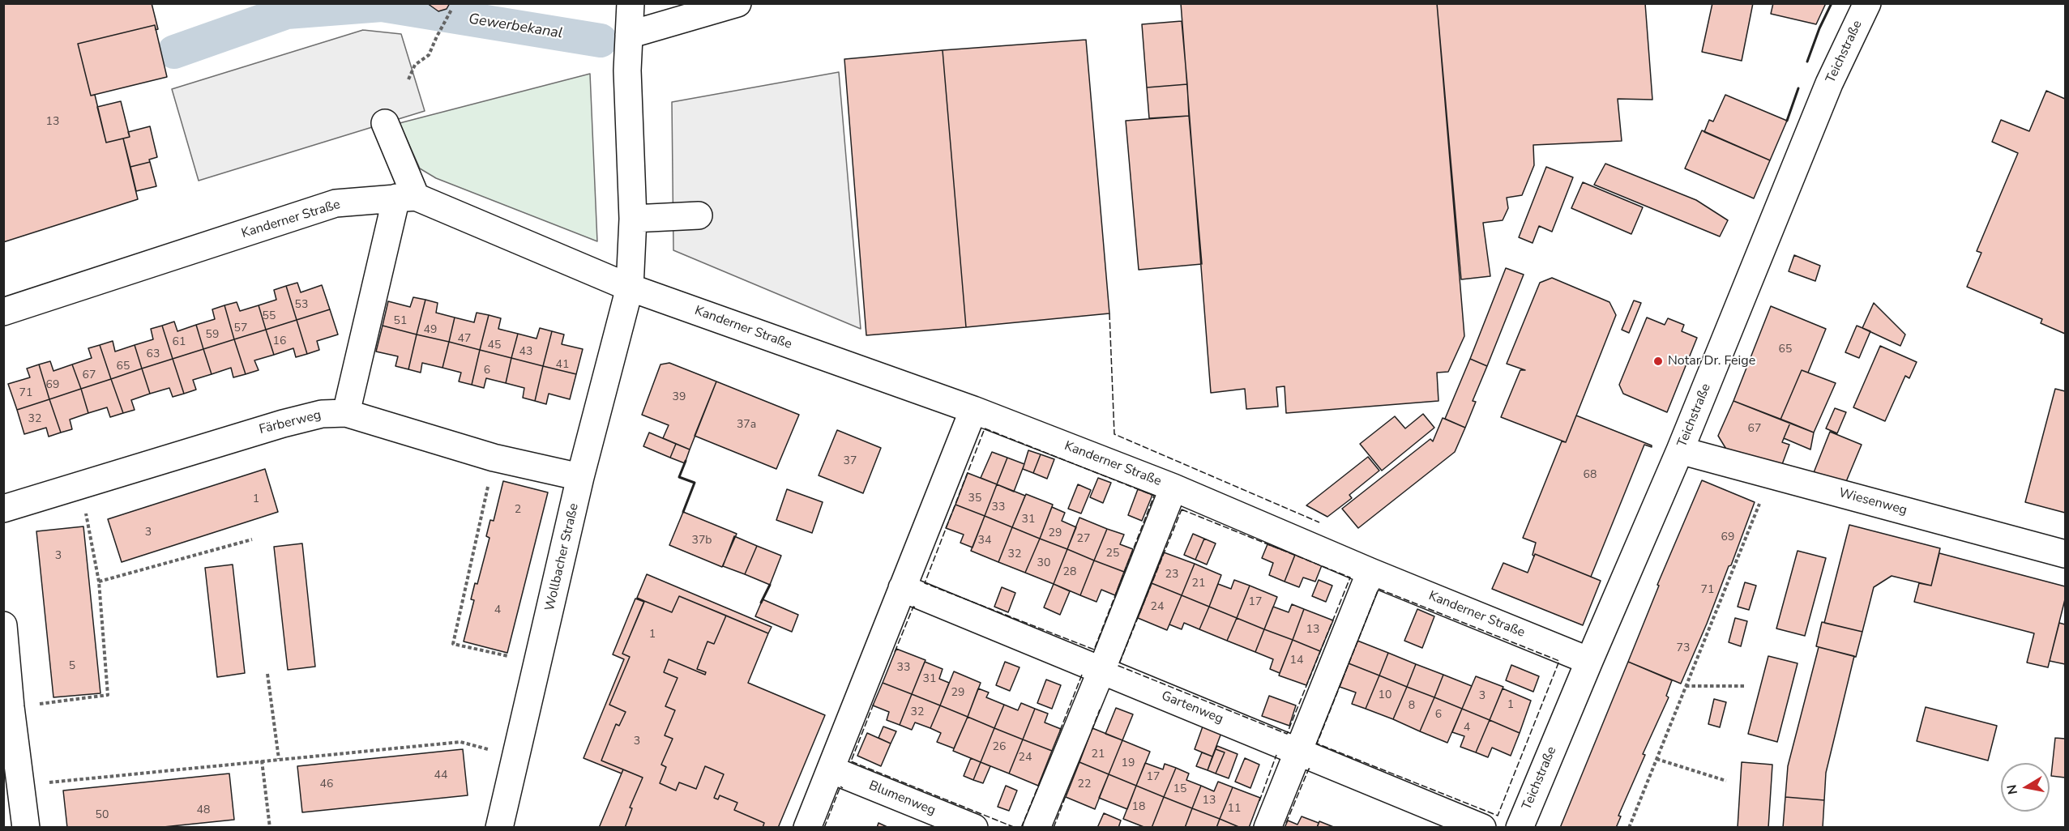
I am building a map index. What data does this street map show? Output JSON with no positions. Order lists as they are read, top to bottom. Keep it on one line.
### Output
{"streets":{"street":["Teichstraße","Kanderner Straße","Färberweg","Wiesenweg","Wollbacher Straße","Gartenweg","Blumenweg"]},"crossings":[["Teichstraße","Kanderner Straße"],["Teichstraße","Wiesenweg"],["Kanderner Straße","Wollbacher Straße"],["Färberweg","Wollbacher Straße"]],"water":["Gewerbekanal"],"places":["Notar Dr. Feige"],"house_numbers":["13","53","55","51","57","49","59","47","16","61","45","65","43","63","41","65","6","67","69","71","39","32","37a","67","37","68","35","1","33","2","31","3","29","69","27","37b","34","25","32","3","30","28","23","21","71","17","24","4","13","1","73","14","5","33","31","29","10","3","1","8","32","6","4","3","26","21","24","19","44","17","46","22","15","13","18","11","48","50"],"north":"left"}
